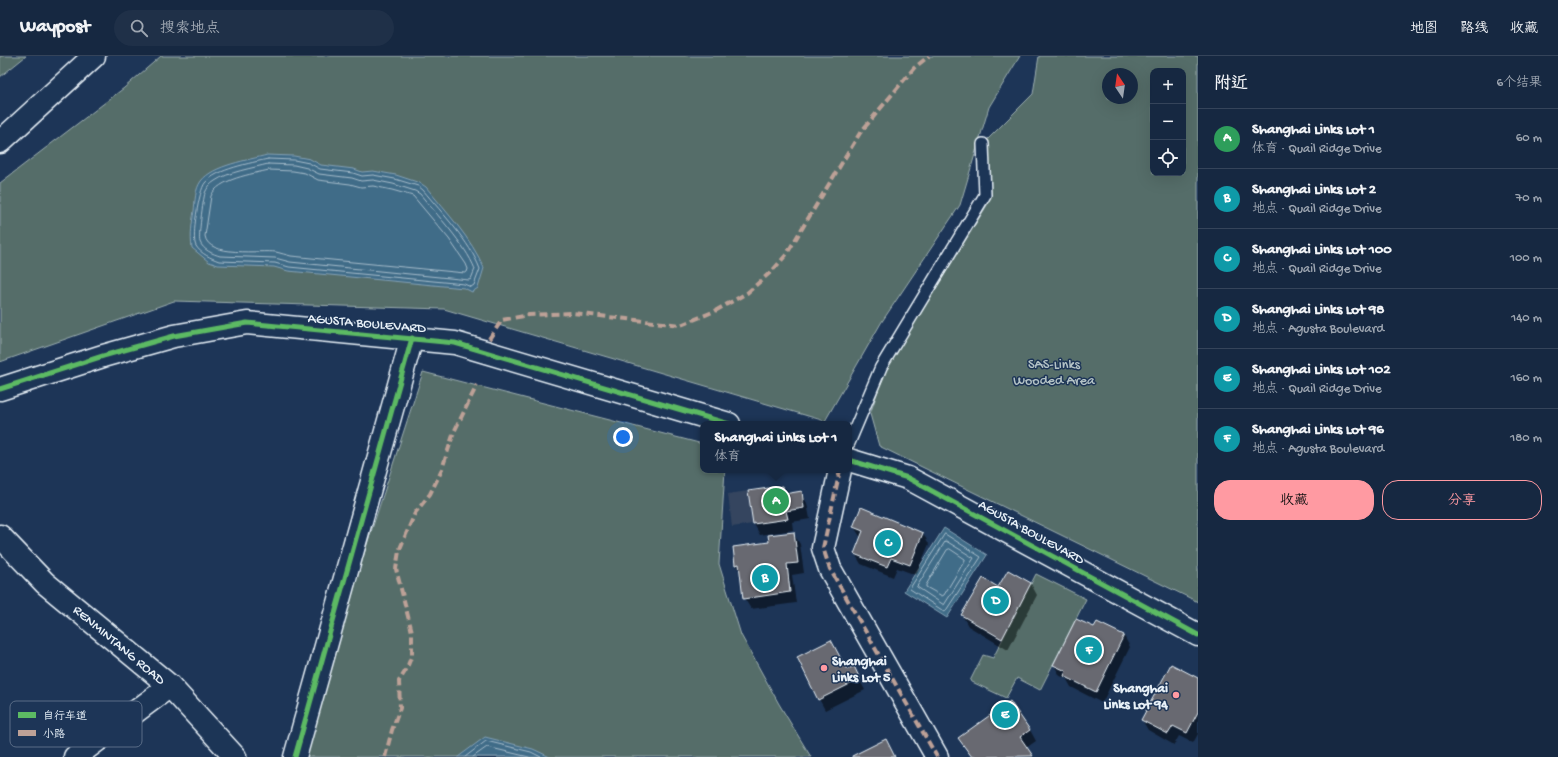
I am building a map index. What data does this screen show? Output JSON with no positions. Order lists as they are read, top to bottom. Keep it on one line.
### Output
{"streets":{"street":["AGUSTA BOULEVARD","RENMINTANG ROAD"]},"parks":["SAS-Links Wooded Area"],"places":["Shanghai Links Lot 5","Shanghai Links Lot 94"],"legend":["自行车道","小路"],"north":"top","page":{"header":"Waypost","search":"搜索地点","nav":["地图","路线","收藏"],"heading":["附近","6个结果"],"map_buttons":["+","−"],"list":[{"mark":"A","name":"Shanghai Links Lot 1","note":"体育 · Quail Ridge Drive","value":"60 m"},{"mark":"B","name":"Shanghai Links Lot 2","note":"地点 · Quail Ridge Drive","value":"70 m"},{"mark":"C","name":"Shanghai Links Lot 100","note":"地点 · Quail Ridge Drive","value":"100 m"},{"mark":"D","name":"Shanghai Links Lot 98","note":"地点 · Agusta Boulevard","value":"140 m"},{"mark":"E","name":"Shanghai Links Lot 102","note":"地点 · Quail Ridge Drive","value":"160 m"},{"mark":"F","name":"Shanghai Links Lot 96","note":"地点 · Agusta Boulevard","value":"180 m"}],"popup":["Shanghai Links Lot 1","体育"],"buttons":["收藏","分享"],"pins":["A","C","B","D","F","E"]}}
